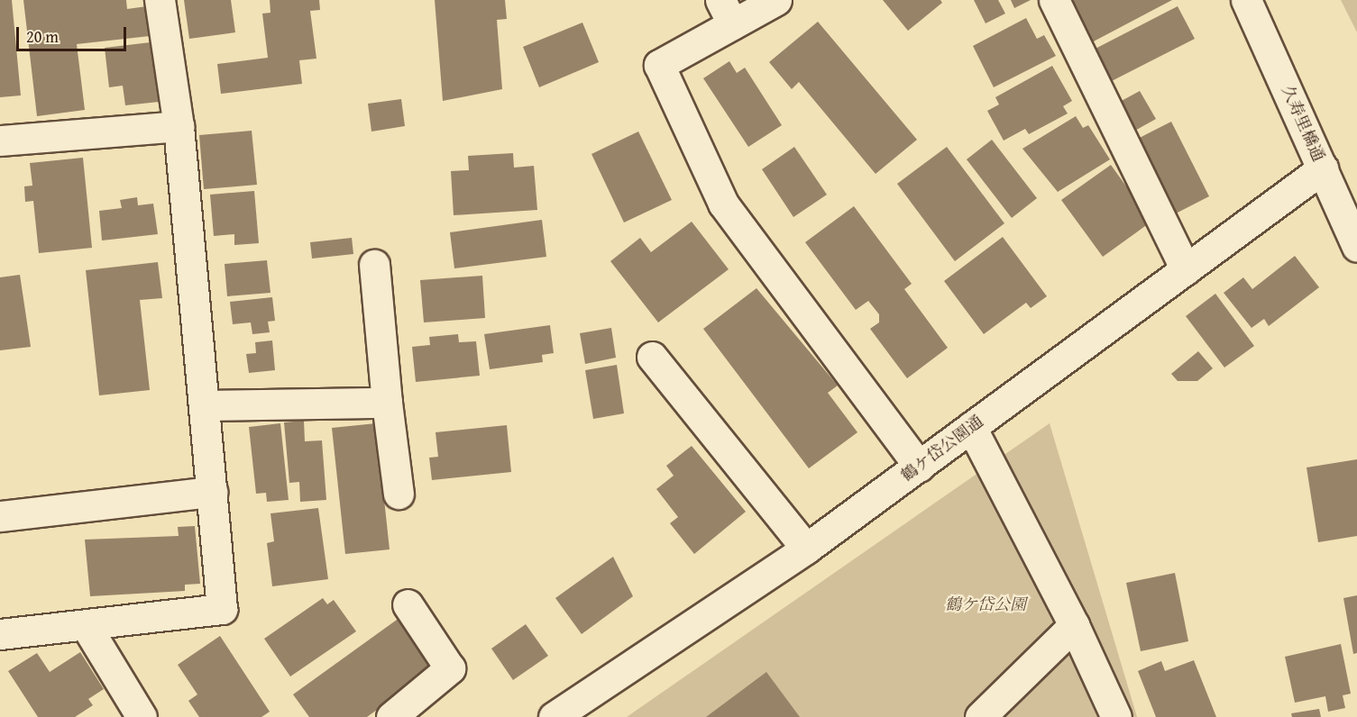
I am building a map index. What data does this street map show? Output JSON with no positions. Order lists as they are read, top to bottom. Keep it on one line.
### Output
{"streets":{"street":["久寿里橋通","鶴ケ岱公園通"]},"crossings":[["久寿里橋通","鶴ケ岱公園通"]],"parks":["鶴ケ岱公園"],"scale_bar":"20 m"}
